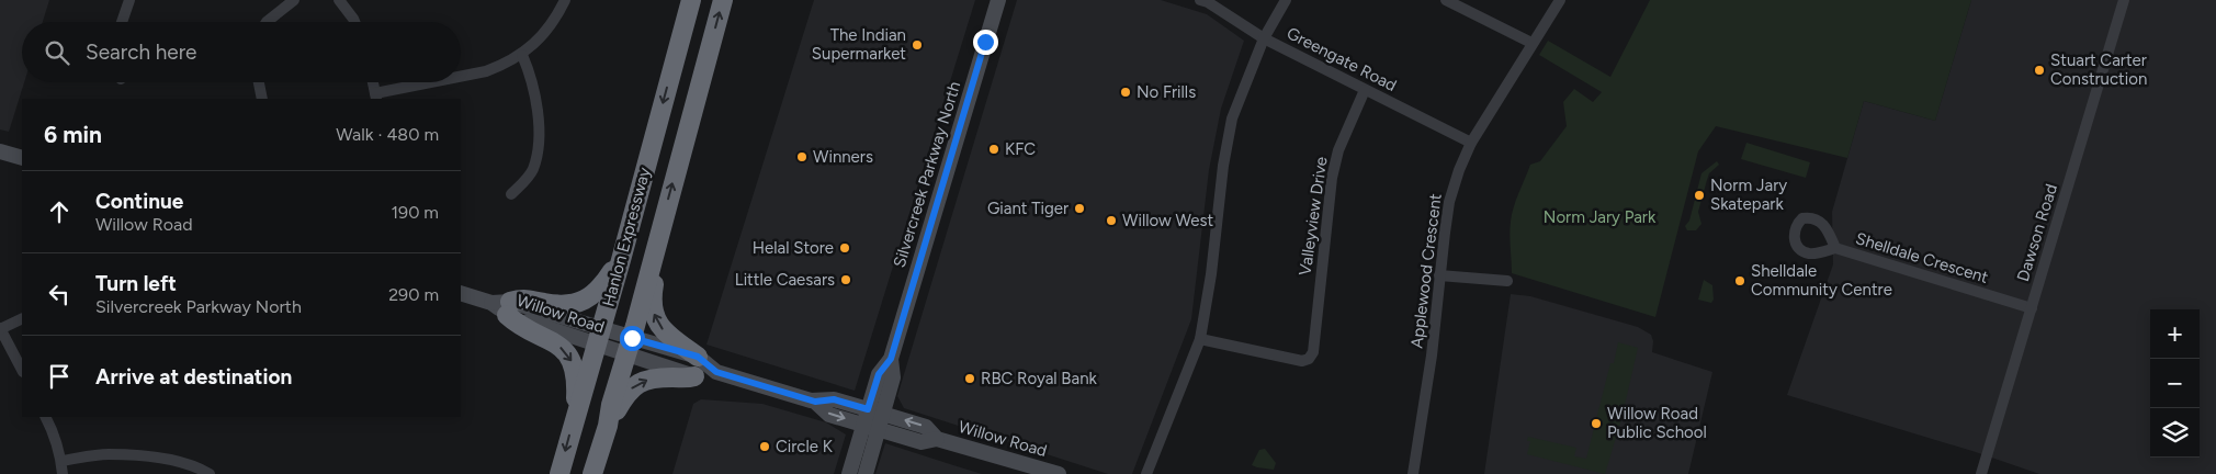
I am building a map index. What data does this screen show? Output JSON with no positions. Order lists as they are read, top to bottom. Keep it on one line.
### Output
{"streets":{"highway":["Hanlon Expressway"],"main road":["Silvercreek Parkway North","Willow Road"],"street":["Greengate Road","Valleyview Drive","Dawson Road","Shelldale Crescent","Applewood Crescent"]},"crossings":[["Greengate Road","Valleyview Drive"],["Greengate Road","Applewood Crescent"],["Silvercreek Parkway North","Willow Road"],["Dawson Road","Shelldale Crescent"],["Hanlon Expressway","Willow Road"]],"parks":["Norm Jary Park"],"places":["The Indian Supermarket","Stuart Carter Construction","No Frills","KFC","Winners","Norm Jary Skatepark","Giant Tiger","Willow West","Helal Store","Little Caesars","Shelldale Community Centre","RBC Royal Bank","Willow Road Public School","Circle K"],"page":{"search":"Search here","heading":["6 min","Walk · 480 m"],"list":[["Continue","Willow Road","190 m"],["Turn left","Silvercreek Parkway North","290 m"],"Arrive at destination"],"map_buttons":["+","−"]}}
